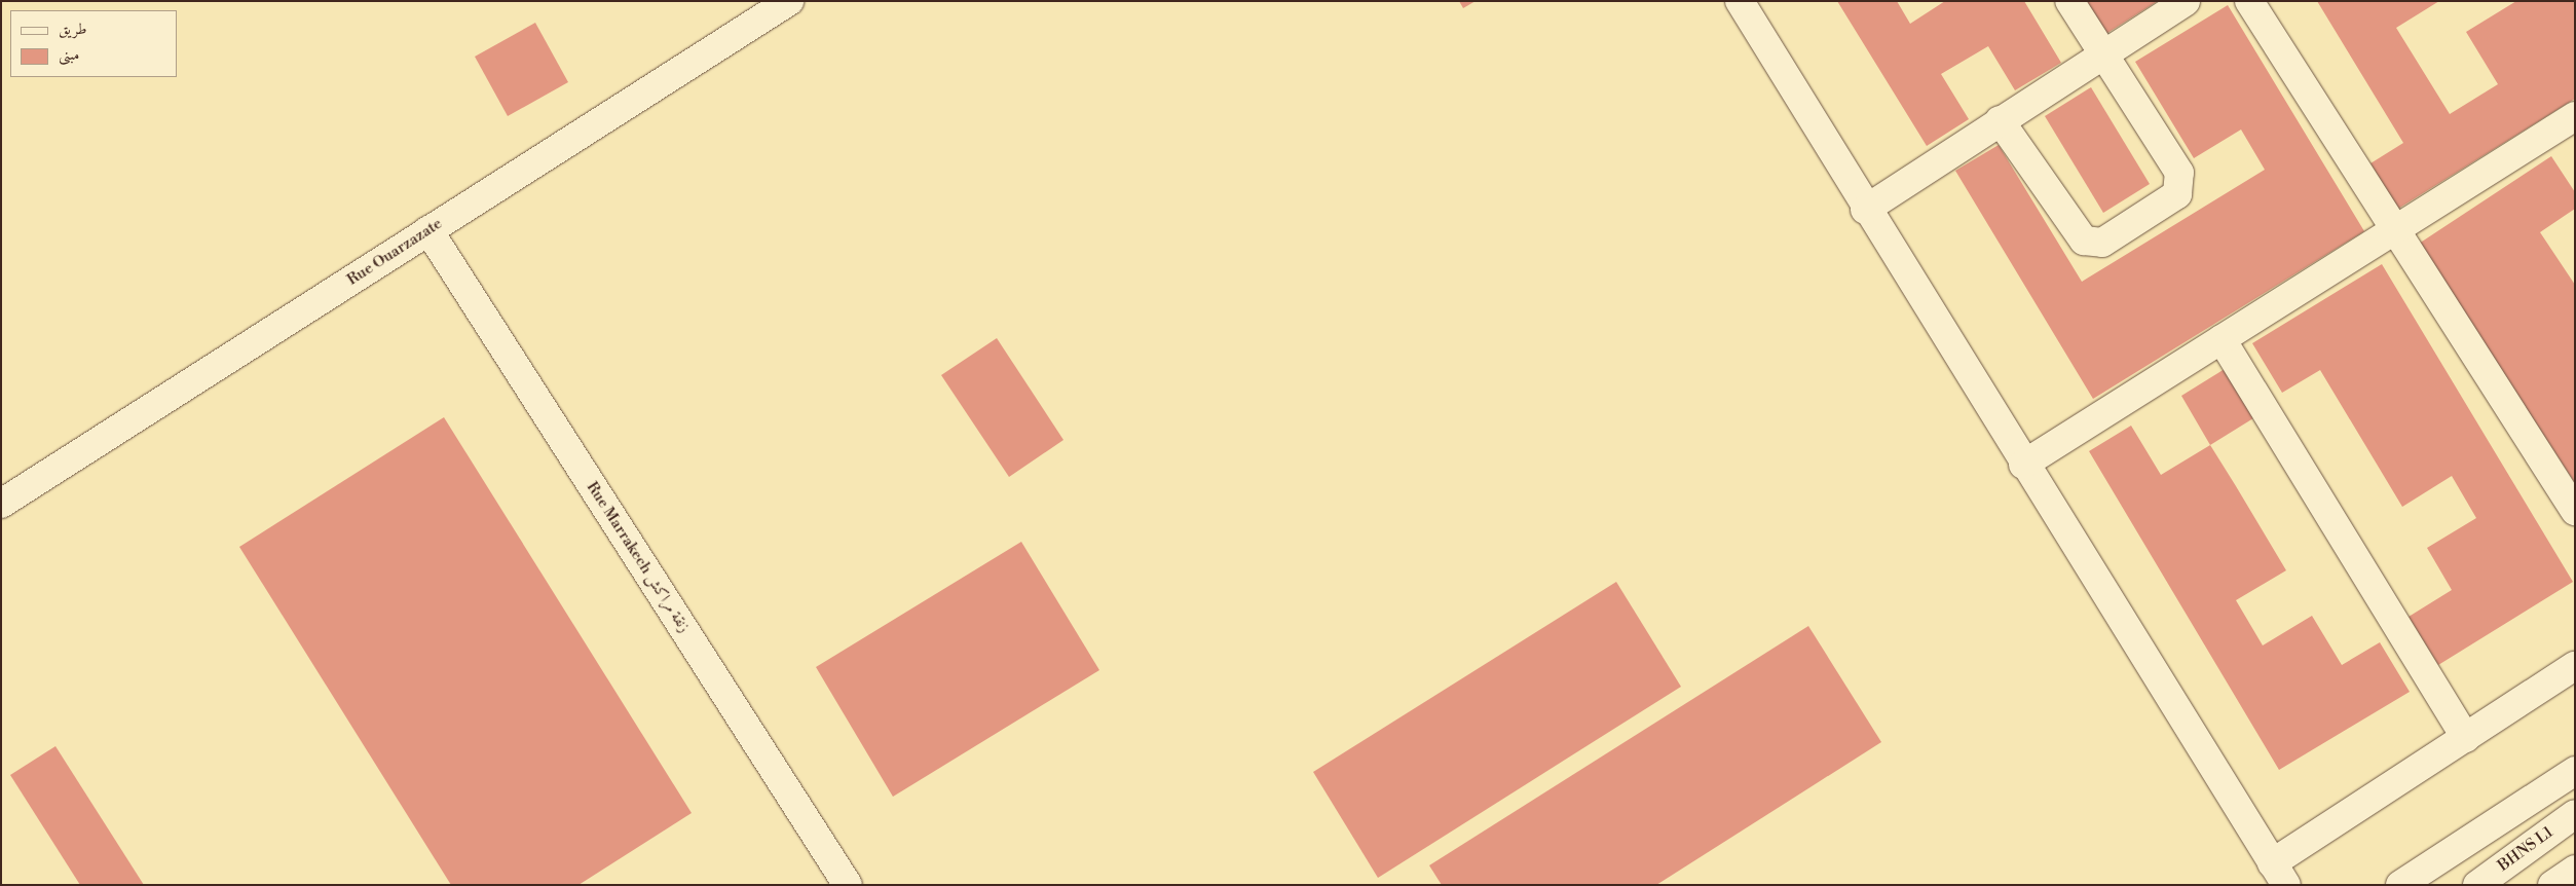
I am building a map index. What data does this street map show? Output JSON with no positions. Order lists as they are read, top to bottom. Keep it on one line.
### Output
{"streets":{"street":["Rue Ouarzazate","Rue Marrakech زنقة مراكش","BHNS L1"]},"crossings":[["Rue Ouarzazate","Rue Marrakech زنقة مراكش"]],"legend":["طريق","مبنى"]}
